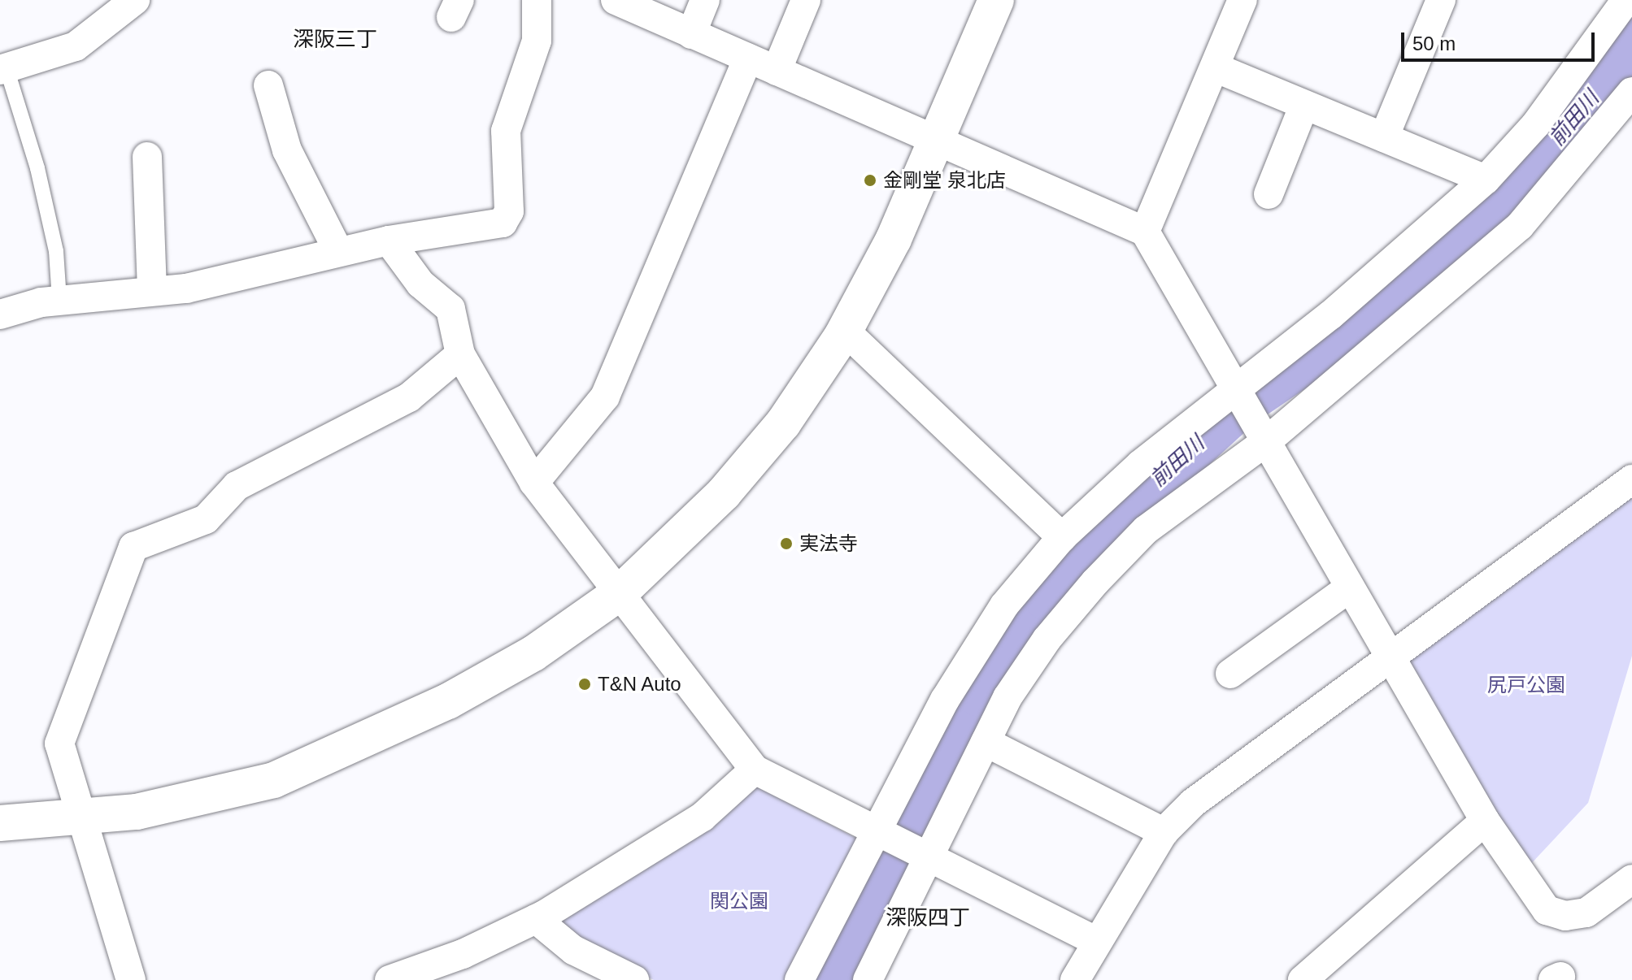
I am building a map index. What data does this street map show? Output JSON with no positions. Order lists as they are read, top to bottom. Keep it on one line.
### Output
{"districts":["深阪三丁","深阪四丁"],"water":["前田川"],"parks":["尻戸公園","関公園"],"places":["金剛堂 泉北店","実法寺","T&N Auto"],"scale_bar":"50 m"}
